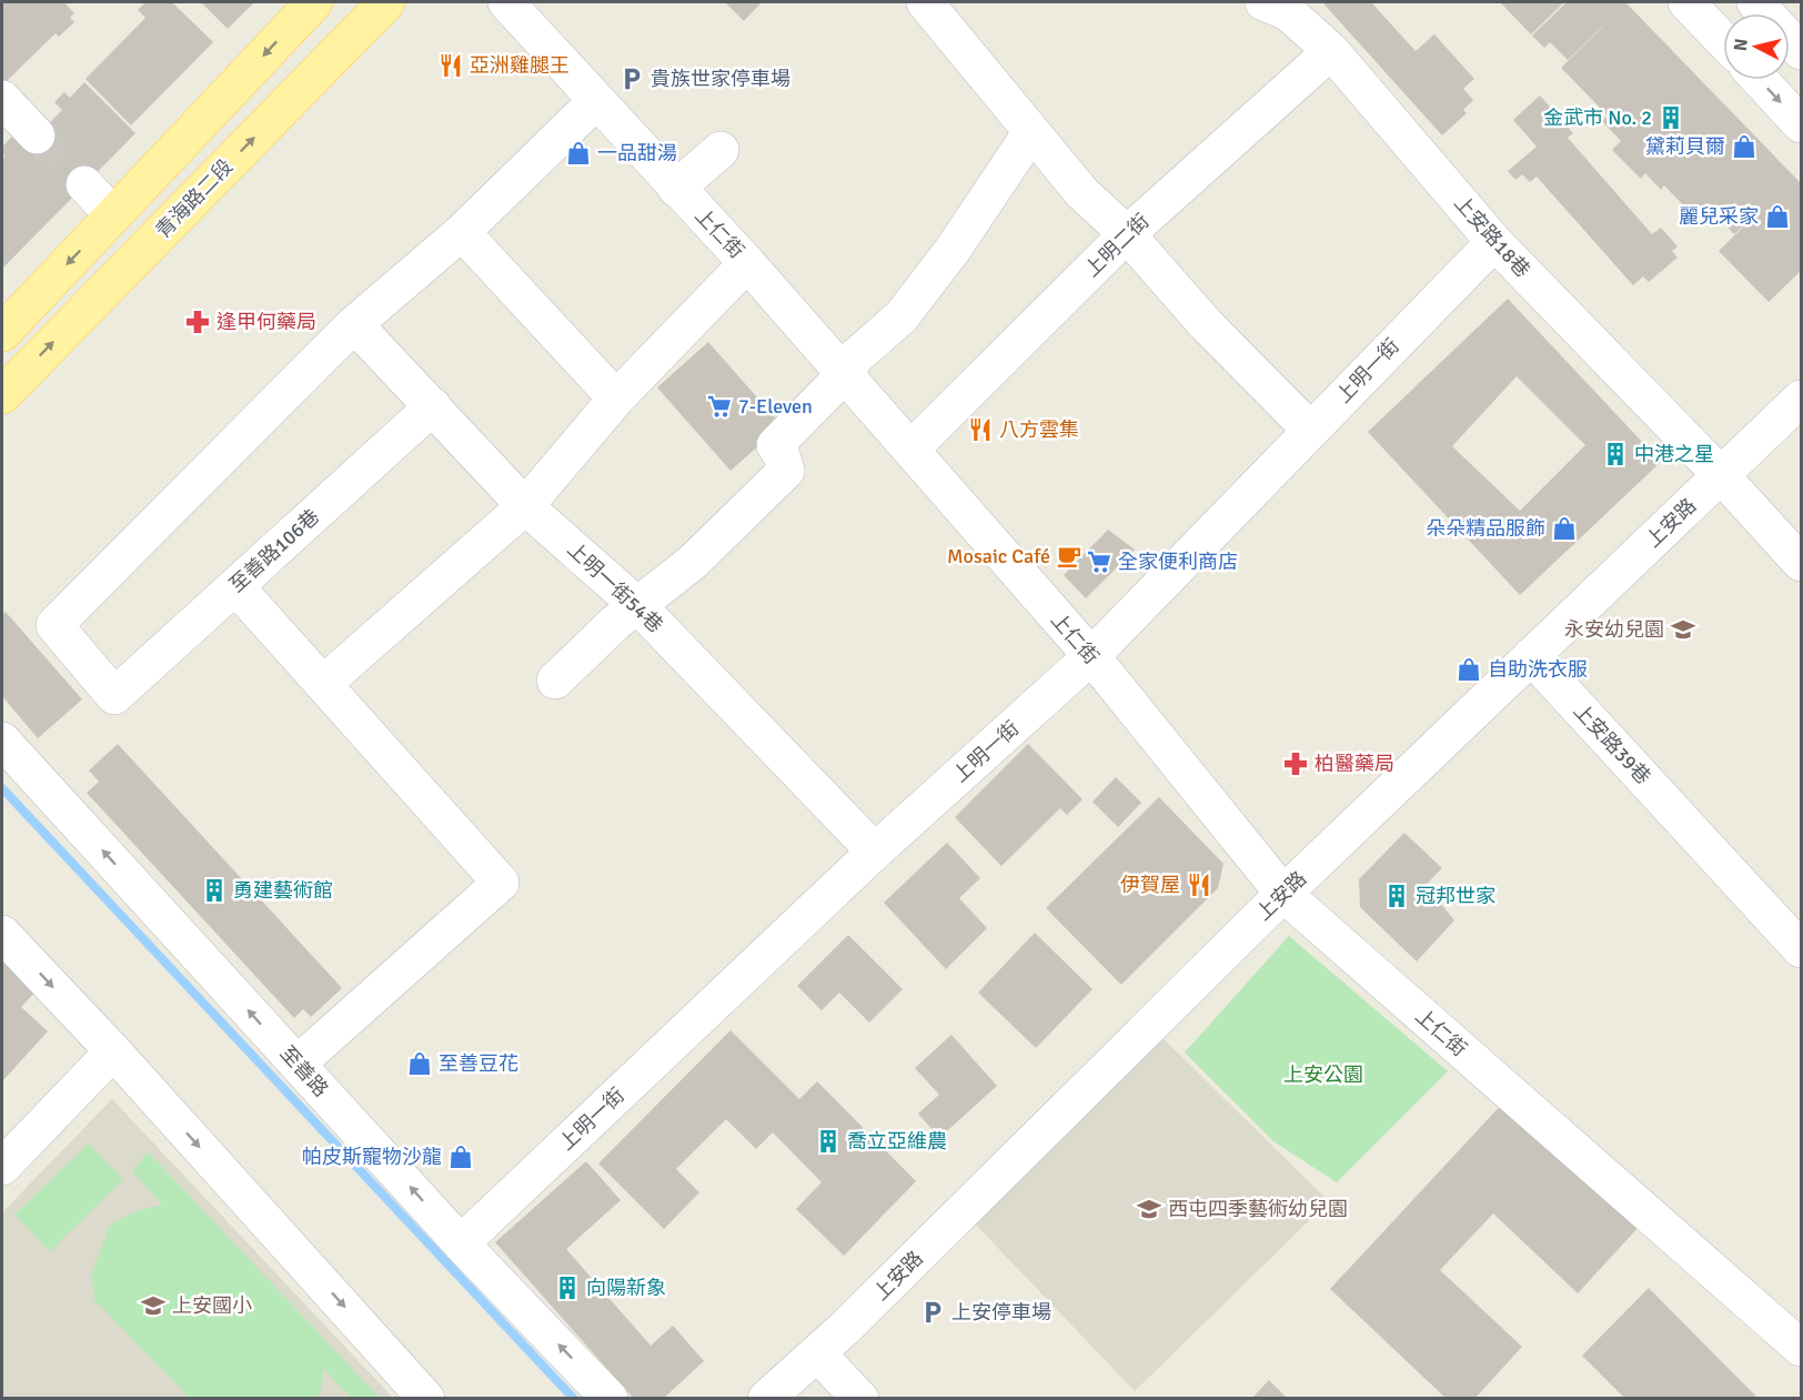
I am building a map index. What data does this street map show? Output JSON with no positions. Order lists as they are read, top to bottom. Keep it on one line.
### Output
{"streets":{"main road":["青海路二段"],"street":["上仁街","上安路18巷","上明二街","上明一街","上安路","至善路106巷","上明一街54巷","上安路39巷","至善路"]},"crossings":[["上仁街","上明二街"],["上仁街","上明一街"],["上仁街","上安路"],["上安路18巷","上明二街"],["上安路18巷","上明一街"],["上安路18巷","上安路"],["上明一街","上明一街54巷"],["上明一街","至善路"],["上安路","上安路39巷"],["至善路106巷","上明一街54巷"]],"parks":["上安公園"],"places":{"restaurant":["亞洲雞腿王","八方雲集","伊賀屋"],"parking":["貴族世家停車場","上安停車場"],"building":["金武市 No. 2","中港之星","勇建藝術館","冠邦世家","喬立亞維農","向陽新象"],"shop":["黛莉貝爾","一品甜湯","麗兒采家","朵朵精品服飾","自助洗衣服","至善豆花","帕皮斯寵物沙龍"],"pharmacy":["逢甲何藥局","柏醫藥局"],"supermarket":["7-Eleven","全家便利商店"],"cafe":["Mosaic Café"],"school or university":["永安幼兒園","西屯四季藝術幼兒園","上安國小"]},"north":"left"}
